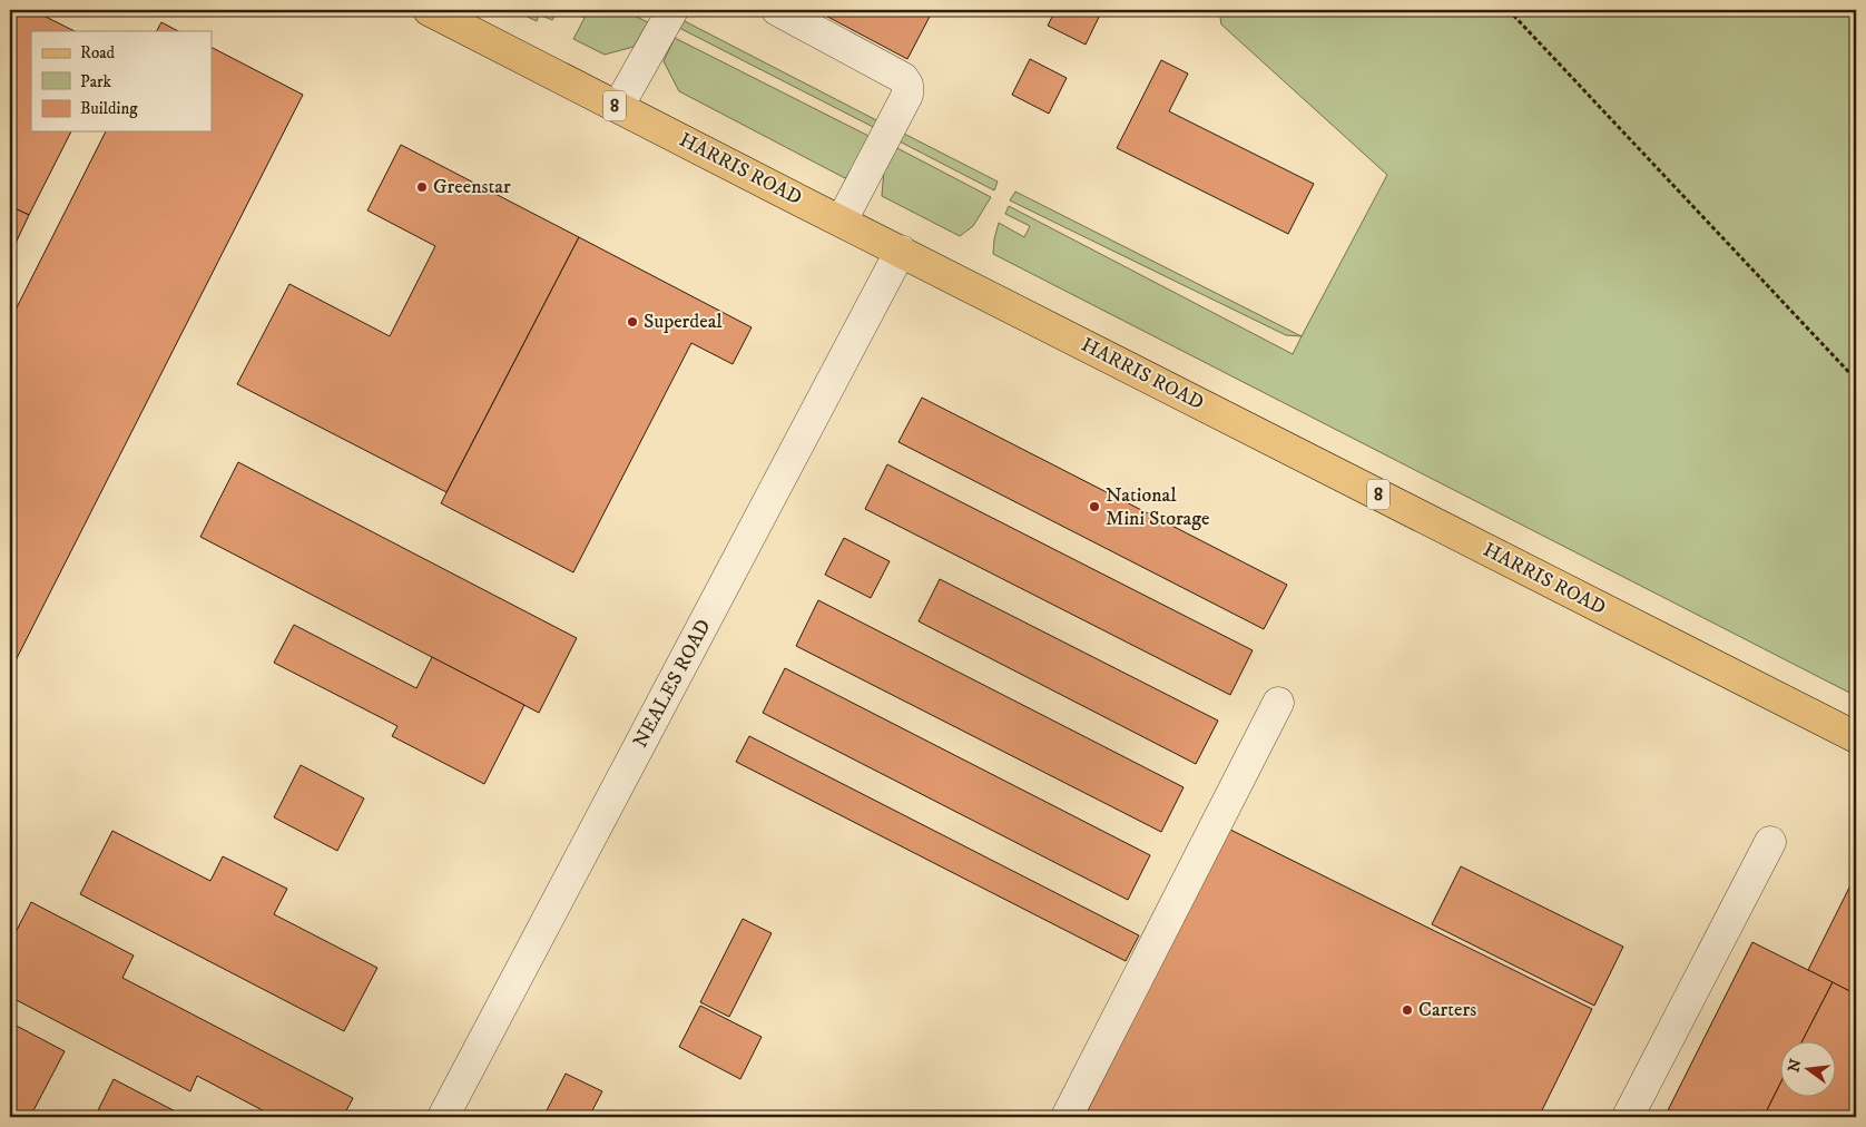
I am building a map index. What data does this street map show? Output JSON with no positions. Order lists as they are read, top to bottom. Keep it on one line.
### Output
{"streets":{"main road":["8","HARRIS ROAD"],"street":["NEALES ROAD"]},"crossings":[["HARRIS ROAD","NEALES ROAD"]],"places":["Greenstar","Superdeal","National Mini Storage","Carters"],"legend":["Road","Park","Building"],"north":"left"}
